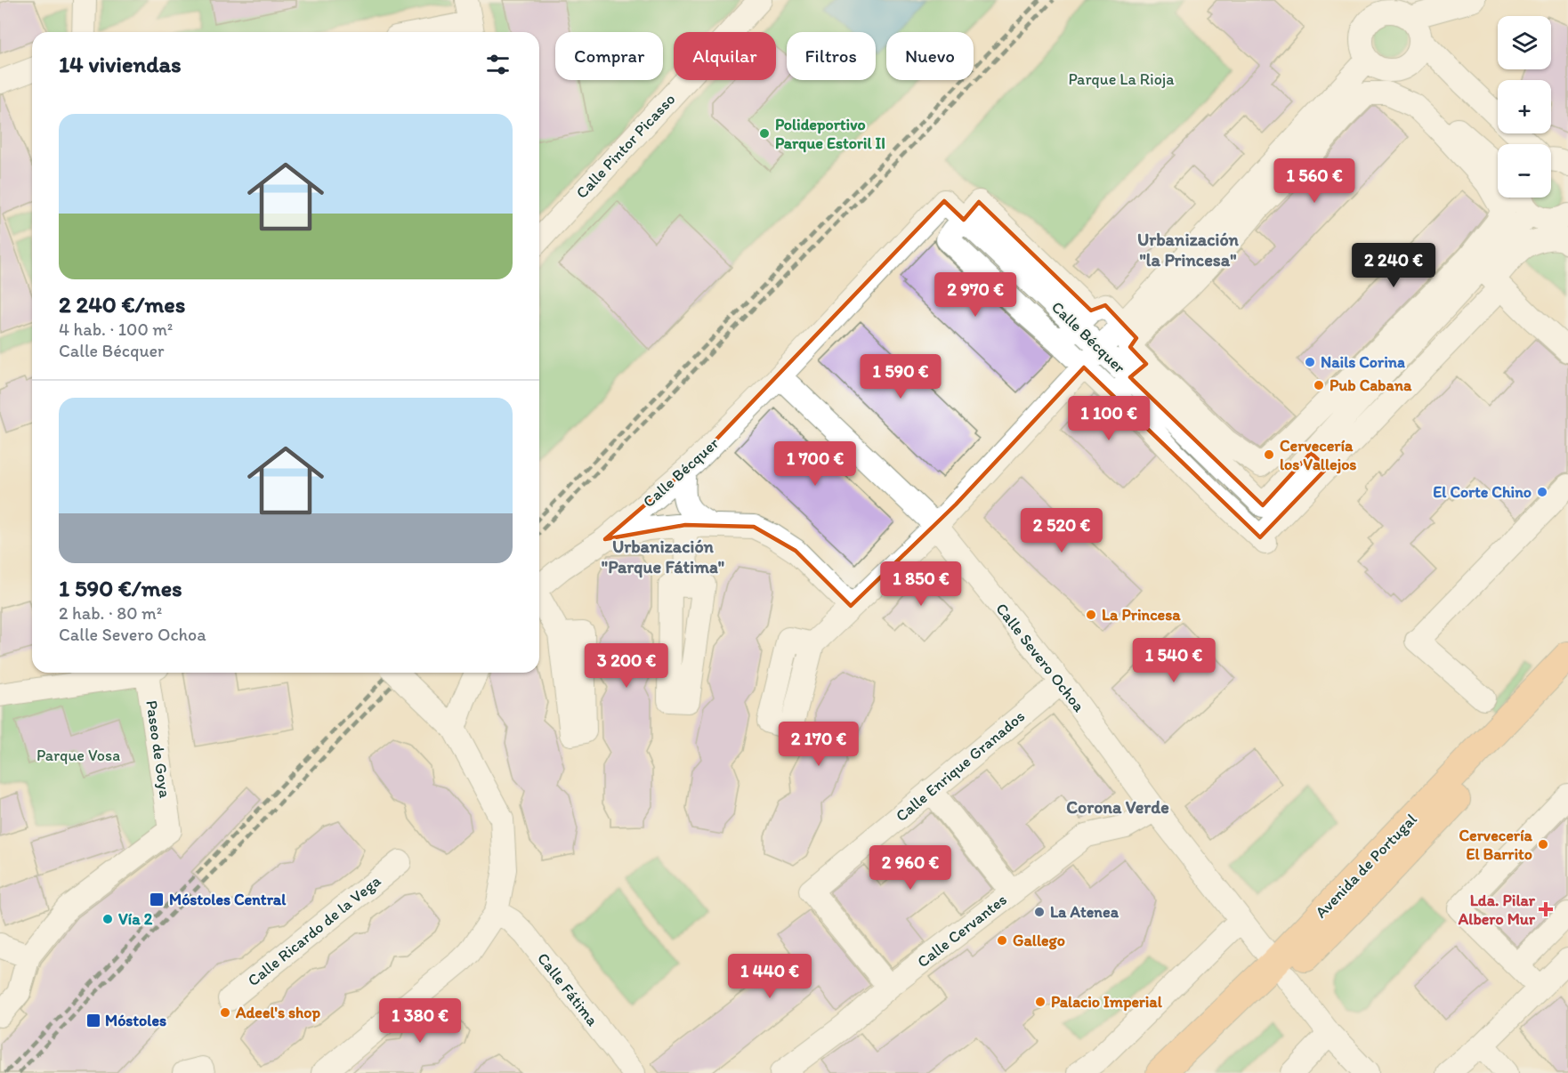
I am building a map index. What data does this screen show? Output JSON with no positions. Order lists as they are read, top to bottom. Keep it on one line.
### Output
{"streets":{"main road":["Avenida de Portugal"],"street":["Calle Pintor Picasso","Calle Bécquer","Calle Severo Ochoa","Paseo de Goya","Calle Enrique Granados","Calle Ricardo de la Vega","Calle Cervantes","Calle Fátima"]},"crossings":[["Calle Bécquer","Calle Severo Ochoa"],["Calle Severo Ochoa","Calle Enrique Granados"],["Calle Severo Ochoa","Avenida de Portugal"],["Calle Severo Ochoa","Calle Cervantes"],["Calle Enrique Granados","Calle Cervantes"]],"districts":["Urbanización \"la Princesa\"","Urbanización \"Parque Fátima\"","Corona Verde"],"parks":["Parque La Rioja","Parque Vosa"],"places":{"other":["Polideportivo Parque Estoril II","Nails Corina","Pub Cabana","Cervecería los Vallejos","El Corte Chino","La Princesa","Cervecería El Barrito","La Atenea","Vía 2","Gallego","Palacio Imperial","Adeel's shop"],"transit":["Móstoles Central","Móstoles"],"health":["Lda. Pilar Albero Mur"]},"page":{"map_buttons":["+","−"],"chip":["Comprar","Alquilar","Filtros","Nuevo"],"heading":"14 viviendas","list":[{"name":"2 240 €/mes","note":"4 hab. · 100 m² · Calle Bécquer"},{"name":"1 590 €/mes","note":"2 hab. · 80 m² · Calle Severo Ochoa"}],"price":["1 560 €","2 240 €","2 970 €","1 590 €","1 100 €","1 700 €","2 520 €","1 850 €","1 540 €","3 200 €","2 170 €","2 960 €","1 440 €","1 380 €"]}}
